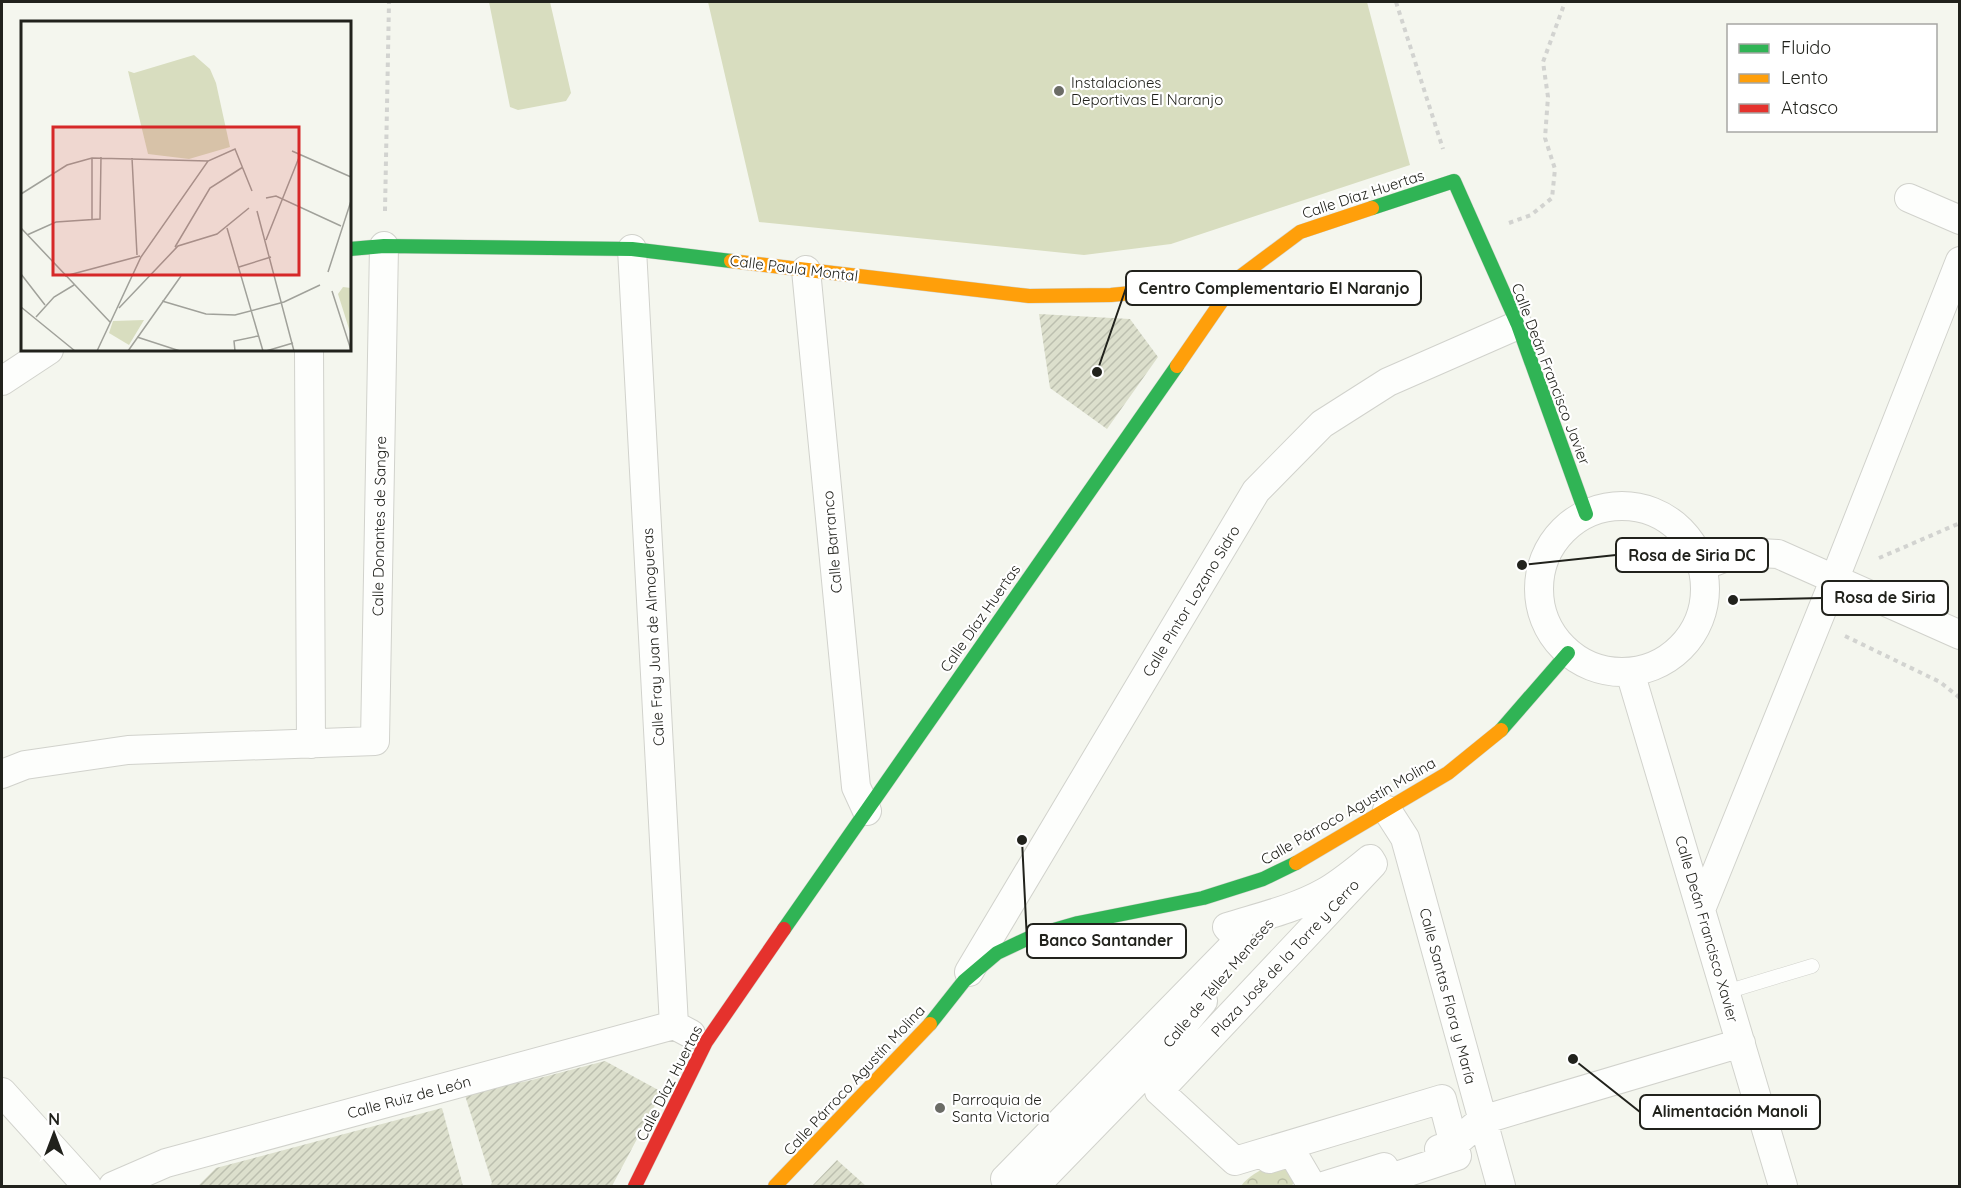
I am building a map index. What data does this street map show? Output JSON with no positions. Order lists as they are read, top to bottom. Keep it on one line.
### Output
{"streets":{"street":["Calle Díaz Huertas","Calle Paula Montal","Calle Deán Francisco Javier","Calle Donantes de Sangre","Calle Barranco","Calle Pintor Lozano Sidro","Calle Fray Juan de Almogueras","Calle Párroco Agustín Molina","Calle Deán Francisco Xavier","Plaza José de la Torre y Cerro","Calle de Téllez Meneses","Calle Santas Flora y María","Calle Ruiz de León"]},"crossings":[["Calle Díaz Huertas","Calle Paula Montal"],["Calle Díaz Huertas","Calle Deán Francisco Javier"],["Calle Díaz Huertas","Calle Barranco"],["Calle Paula Montal","Calle Donantes de Sangre"],["Calle Paula Montal","Calle Barranco"],["Calle Paula Montal","Calle Fray Juan de Almogueras"],["Calle Deán Francisco Javier","Calle Pintor Lozano Sidro"],["Calle Deán Francisco Javier","Calle Párroco Agustín Molina"],["Calle Deán Francisco Javier","Calle Deán Francisco Xavier"],["Calle Pintor Lozano Sidro","Calle Párroco Agustín Molina"],["Calle Fray Juan de Almogueras","Calle Ruiz de León"],["Calle Párroco Agustín Molina","Calle Deán Francisco Xavier"],["Calle Párroco Agustín Molina","Calle de Téllez Meneses"],["Calle Párroco Agustín Molina","Calle Santas Flora y María"],["Plaza José de la Torre y Cerro","Calle de Téllez Meneses"]],"places":["Instalaciones Deportivas El Naranjo","Centro Complementario El Naranjo","Rosa de Siria DC","Rosa de Siria","Banco Santander","Alimentación Manoli","Parroquia de Santa Victoria"],"legend":["Fluido","Lento","Atasco"],"north":"top"}
